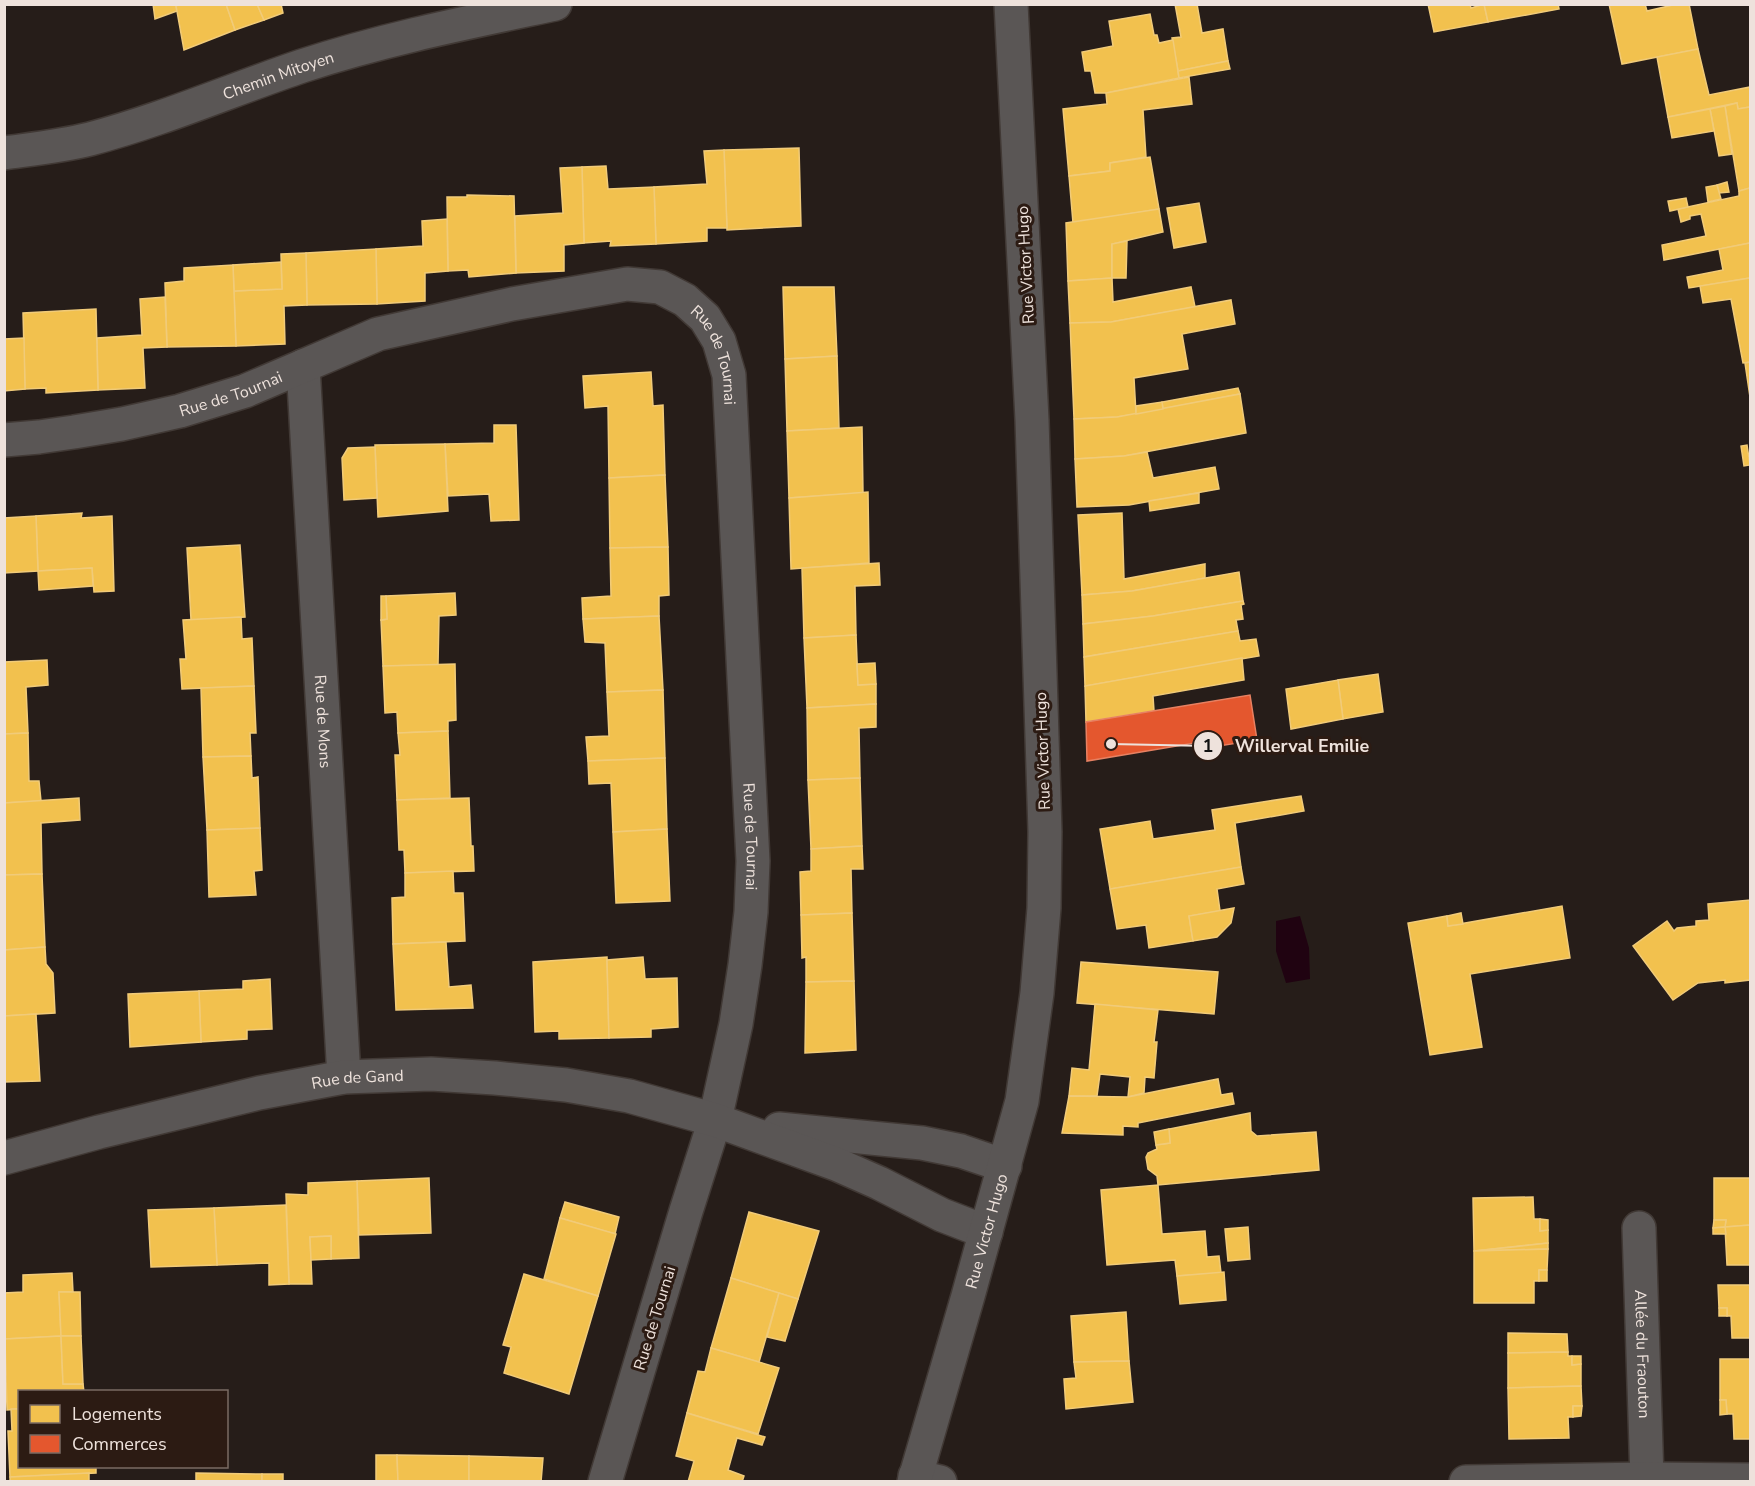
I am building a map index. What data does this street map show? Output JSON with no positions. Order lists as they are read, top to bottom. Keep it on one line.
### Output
{"streets":{"street":["Chemin Mitoyen","Rue Victor Hugo","Rue de Tournai","Rue de Mons","Rue de Gand","Allée du Fraouton"]},"crossings":[["Rue de Tournai","Rue de Mons"],["Rue de Tournai","Rue de Gand"],["Rue de Mons","Rue de Gand"]],"places":["Willerval Emilie"],"legend":["Logements","Commerces"]}
